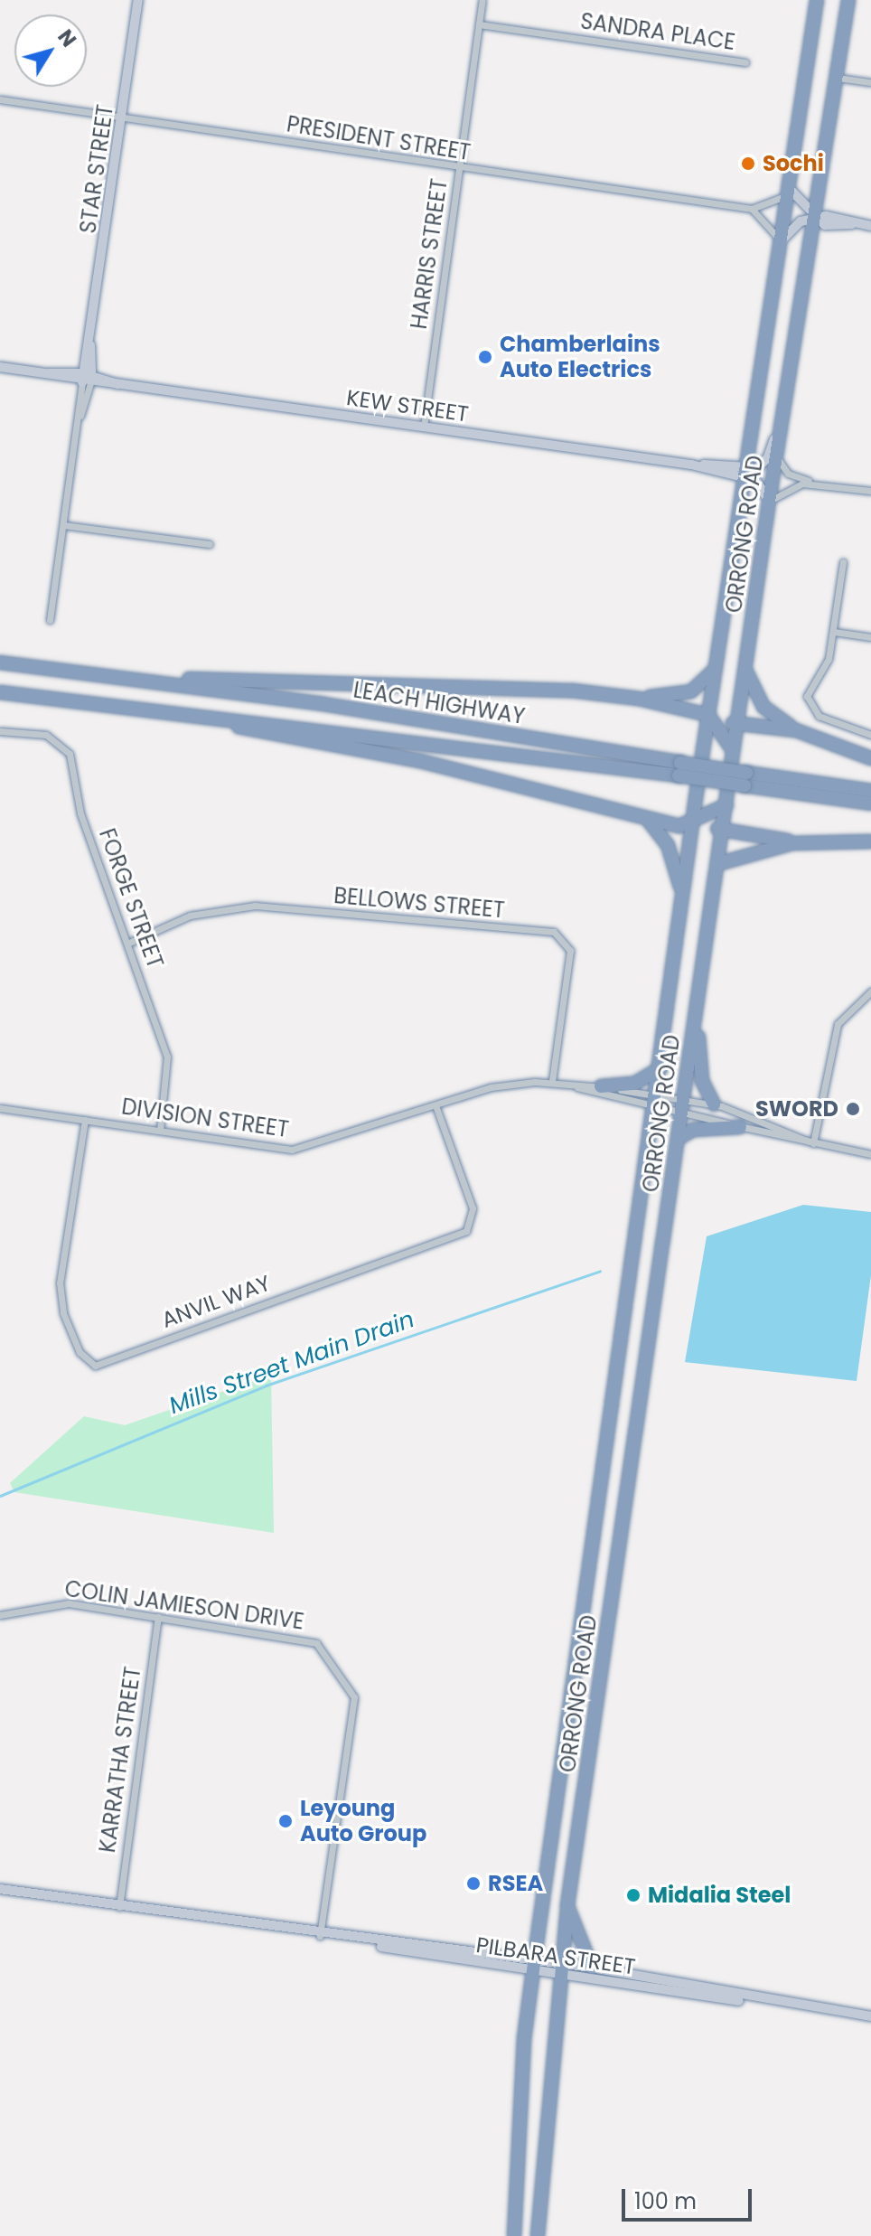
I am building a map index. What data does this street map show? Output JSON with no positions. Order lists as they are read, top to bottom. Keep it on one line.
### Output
{"streets":{"highway":["ORRONG ROAD","LEACH HIGHWAY"],"street":["SANDRA PLACE","PRESIDENT STREET","STAR STREET","HARRIS STREET","KEW STREET","FORGE STREET","BELLOWS STREET","DIVISION STREET","ANVIL WAY","COLIN JAMIESON DRIVE","KARRATHA STREET","PILBARA STREET"]},"crossings":[["SANDRA PLACE","HARRIS STREET"],["PRESIDENT STREET","STAR STREET"],["PRESIDENT STREET","HARRIS STREET"],["PRESIDENT STREET","ORRONG ROAD"],["STAR STREET","KEW STREET"],["HARRIS STREET","KEW STREET"],["KEW STREET","ORRONG ROAD"],["ORRONG ROAD","DIVISION STREET"],["ORRONG ROAD","PILBARA STREET"],["FORGE STREET","BELLOWS STREET"],["FORGE STREET","DIVISION STREET"],["BELLOWS STREET","DIVISION STREET"],["DIVISION STREET","ANVIL WAY"],["COLIN JAMIESON DRIVE","KARRATHA STREET"],["COLIN JAMIESON DRIVE","PILBARA STREET"],["KARRATHA STREET","PILBARA STREET"]],"water":["Mills Street Main Drain"],"places":["Sochi","Chamberlains Auto Electrics","SWORD","Leyoung Auto Group","RSEA","Midalia Steel"],"scale_bar":"100 m","north":"top right"}
